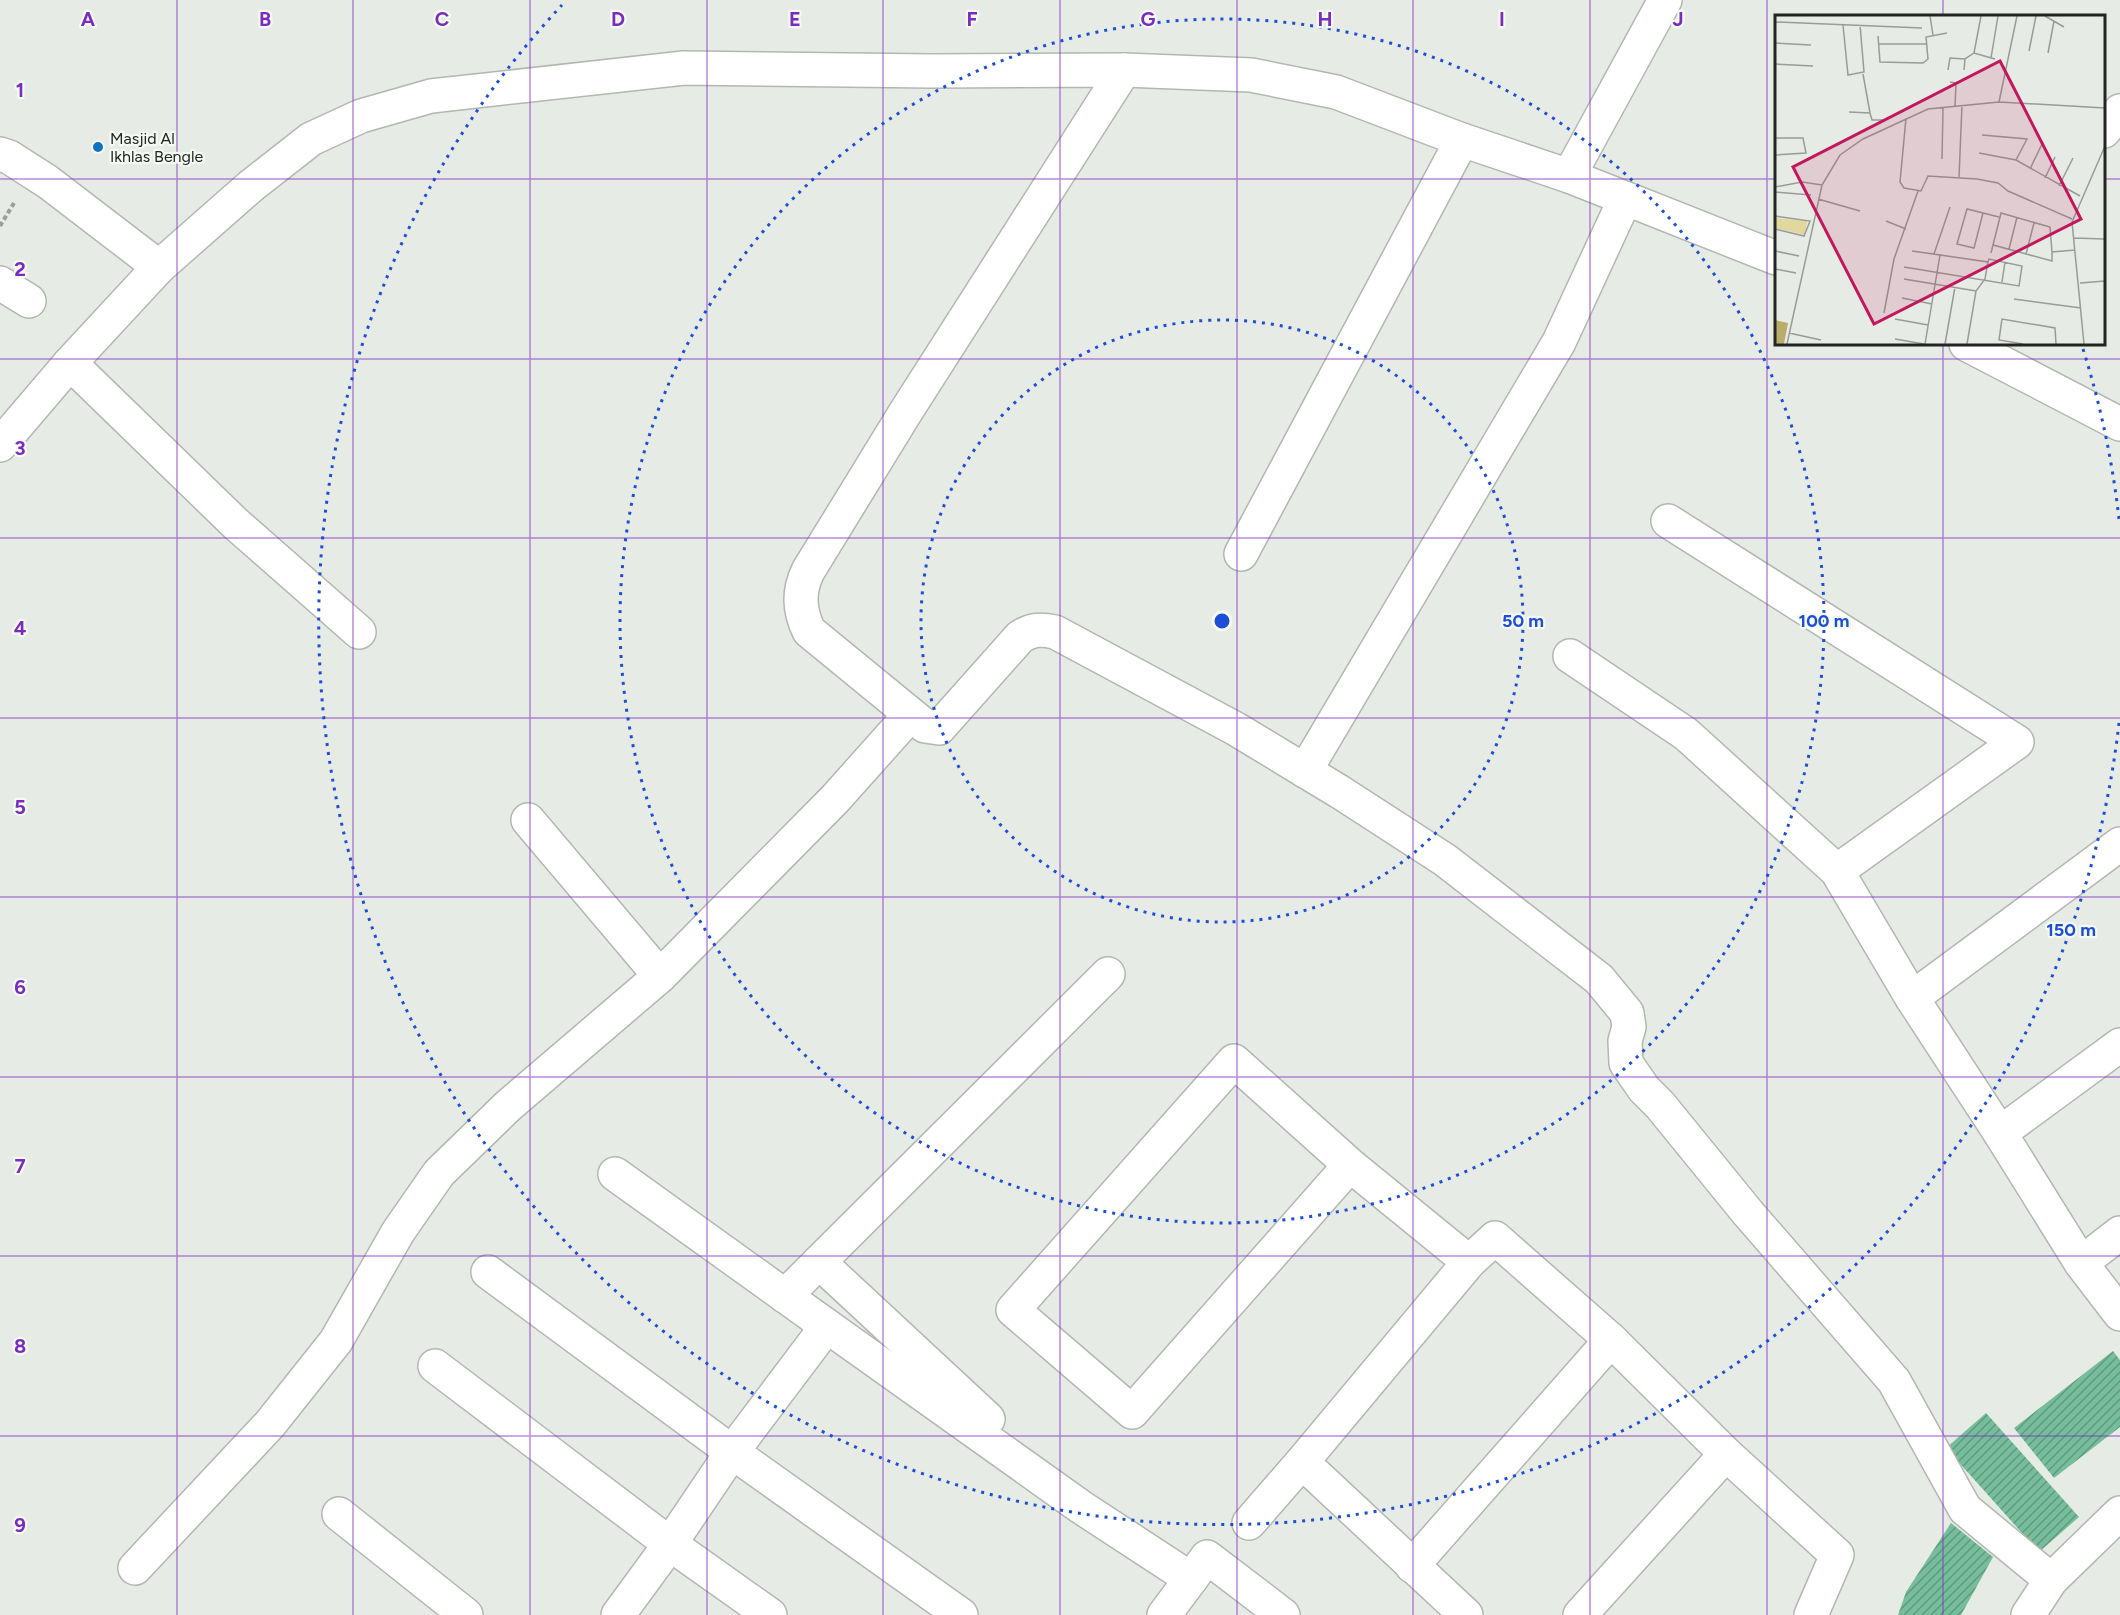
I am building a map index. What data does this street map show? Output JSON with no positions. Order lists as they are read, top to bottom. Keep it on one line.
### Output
{"places":["Masjid Al Ikhlas Bengle"],"grid":{"columns":["A","B","C","D","E","F","G","H","I","J"],"rows":["1","2","3","4","5","6","7","8","9"]},"rings":["50 m","100 m","150 m"]}
